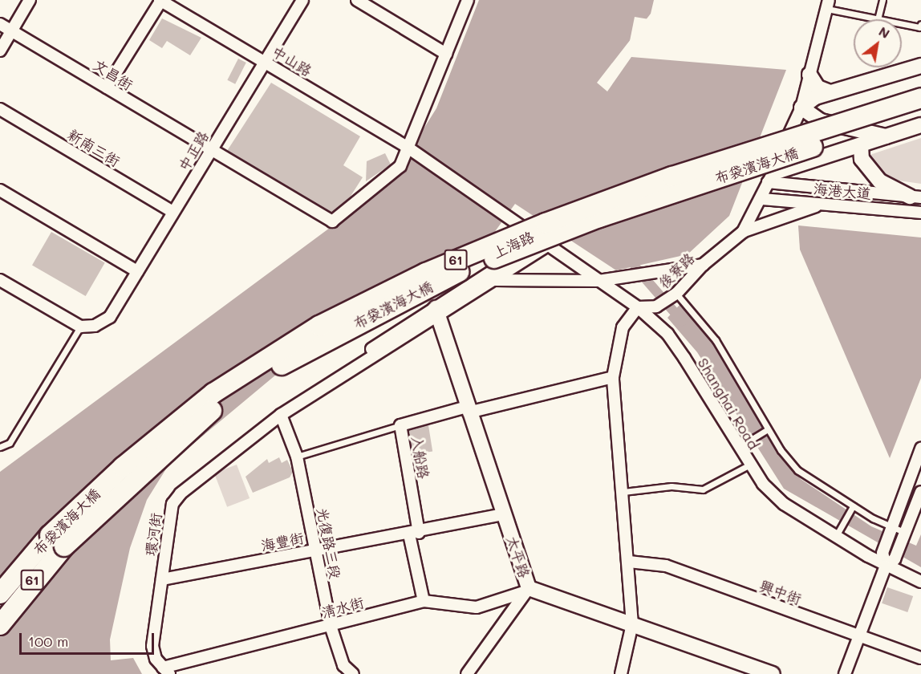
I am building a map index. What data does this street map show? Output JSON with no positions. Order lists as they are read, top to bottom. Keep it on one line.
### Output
{"streets":{"highway":["布袋濱海大橋","61"],"main road":["太平路"],"street":["中山路","文昌街","新南三街","中正路","海港大道","上海路","後寮路","Shanghai Road","入船路","環河街","海豐街","光復路三段","興中街","清水街"]},"crossings":[["中山路","文昌街"],["中山路","中正路"],["中山路","Shanghai Road"],["文昌街","中正路"],["新南三街","中正路"],["海港大道","後寮路"],["上海路","Shanghai Road"],["上海路","環河街"],["上海路","光復路三段"],["上海路","太平路"],["後寮路","Shanghai Road"],["入船路","海豐街"],["入船路","太平路"],["入船路","清水街"],["環河街","海豐街"],["環河街","光復路三段"],["環河街","清水街"],["海豐街","光復路三段"],["光復路三段","清水街"],["太平路","清水街"]],"scale_bar":"100 m","north":"top right"}
